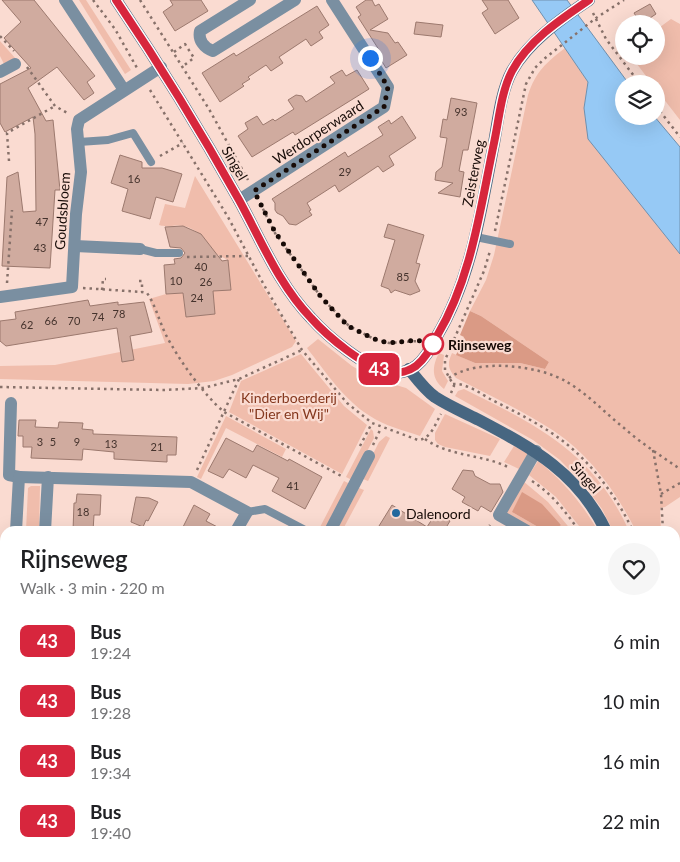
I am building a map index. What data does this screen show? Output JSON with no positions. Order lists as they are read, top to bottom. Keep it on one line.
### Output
{"streets":{"street":["Werdorperwaard","Singel","Zeisterweg","Goudsbloem"]},"crossings":[["Werdorperwaard","Singel"],["Singel","Zeisterweg"]],"parks":["Kinderboerderij \"Dier en Wij\""],"places":["Rijnseweg","Dalenoord"],"lines":["bus line 43"],"house_numbers":["93","29","16","47","43","40","85","10","26","24","78","74","66","70","62","3","5","9","13","21","41","18"],"page":{"on_map":"43","heading":["Rijnseweg","Walk · 3 min · 220 m"],"list":[{"mark":"43","name":"Bus","note":"19:24","value":"6 min"},{"mark":"43","name":"Bus","note":"19:28","value":"10 min"},{"mark":"43","name":"Bus","note":"19:34","value":"16 min"},{"mark":"43","name":"Bus","note":"19:40","value":"22 min"}]}}
